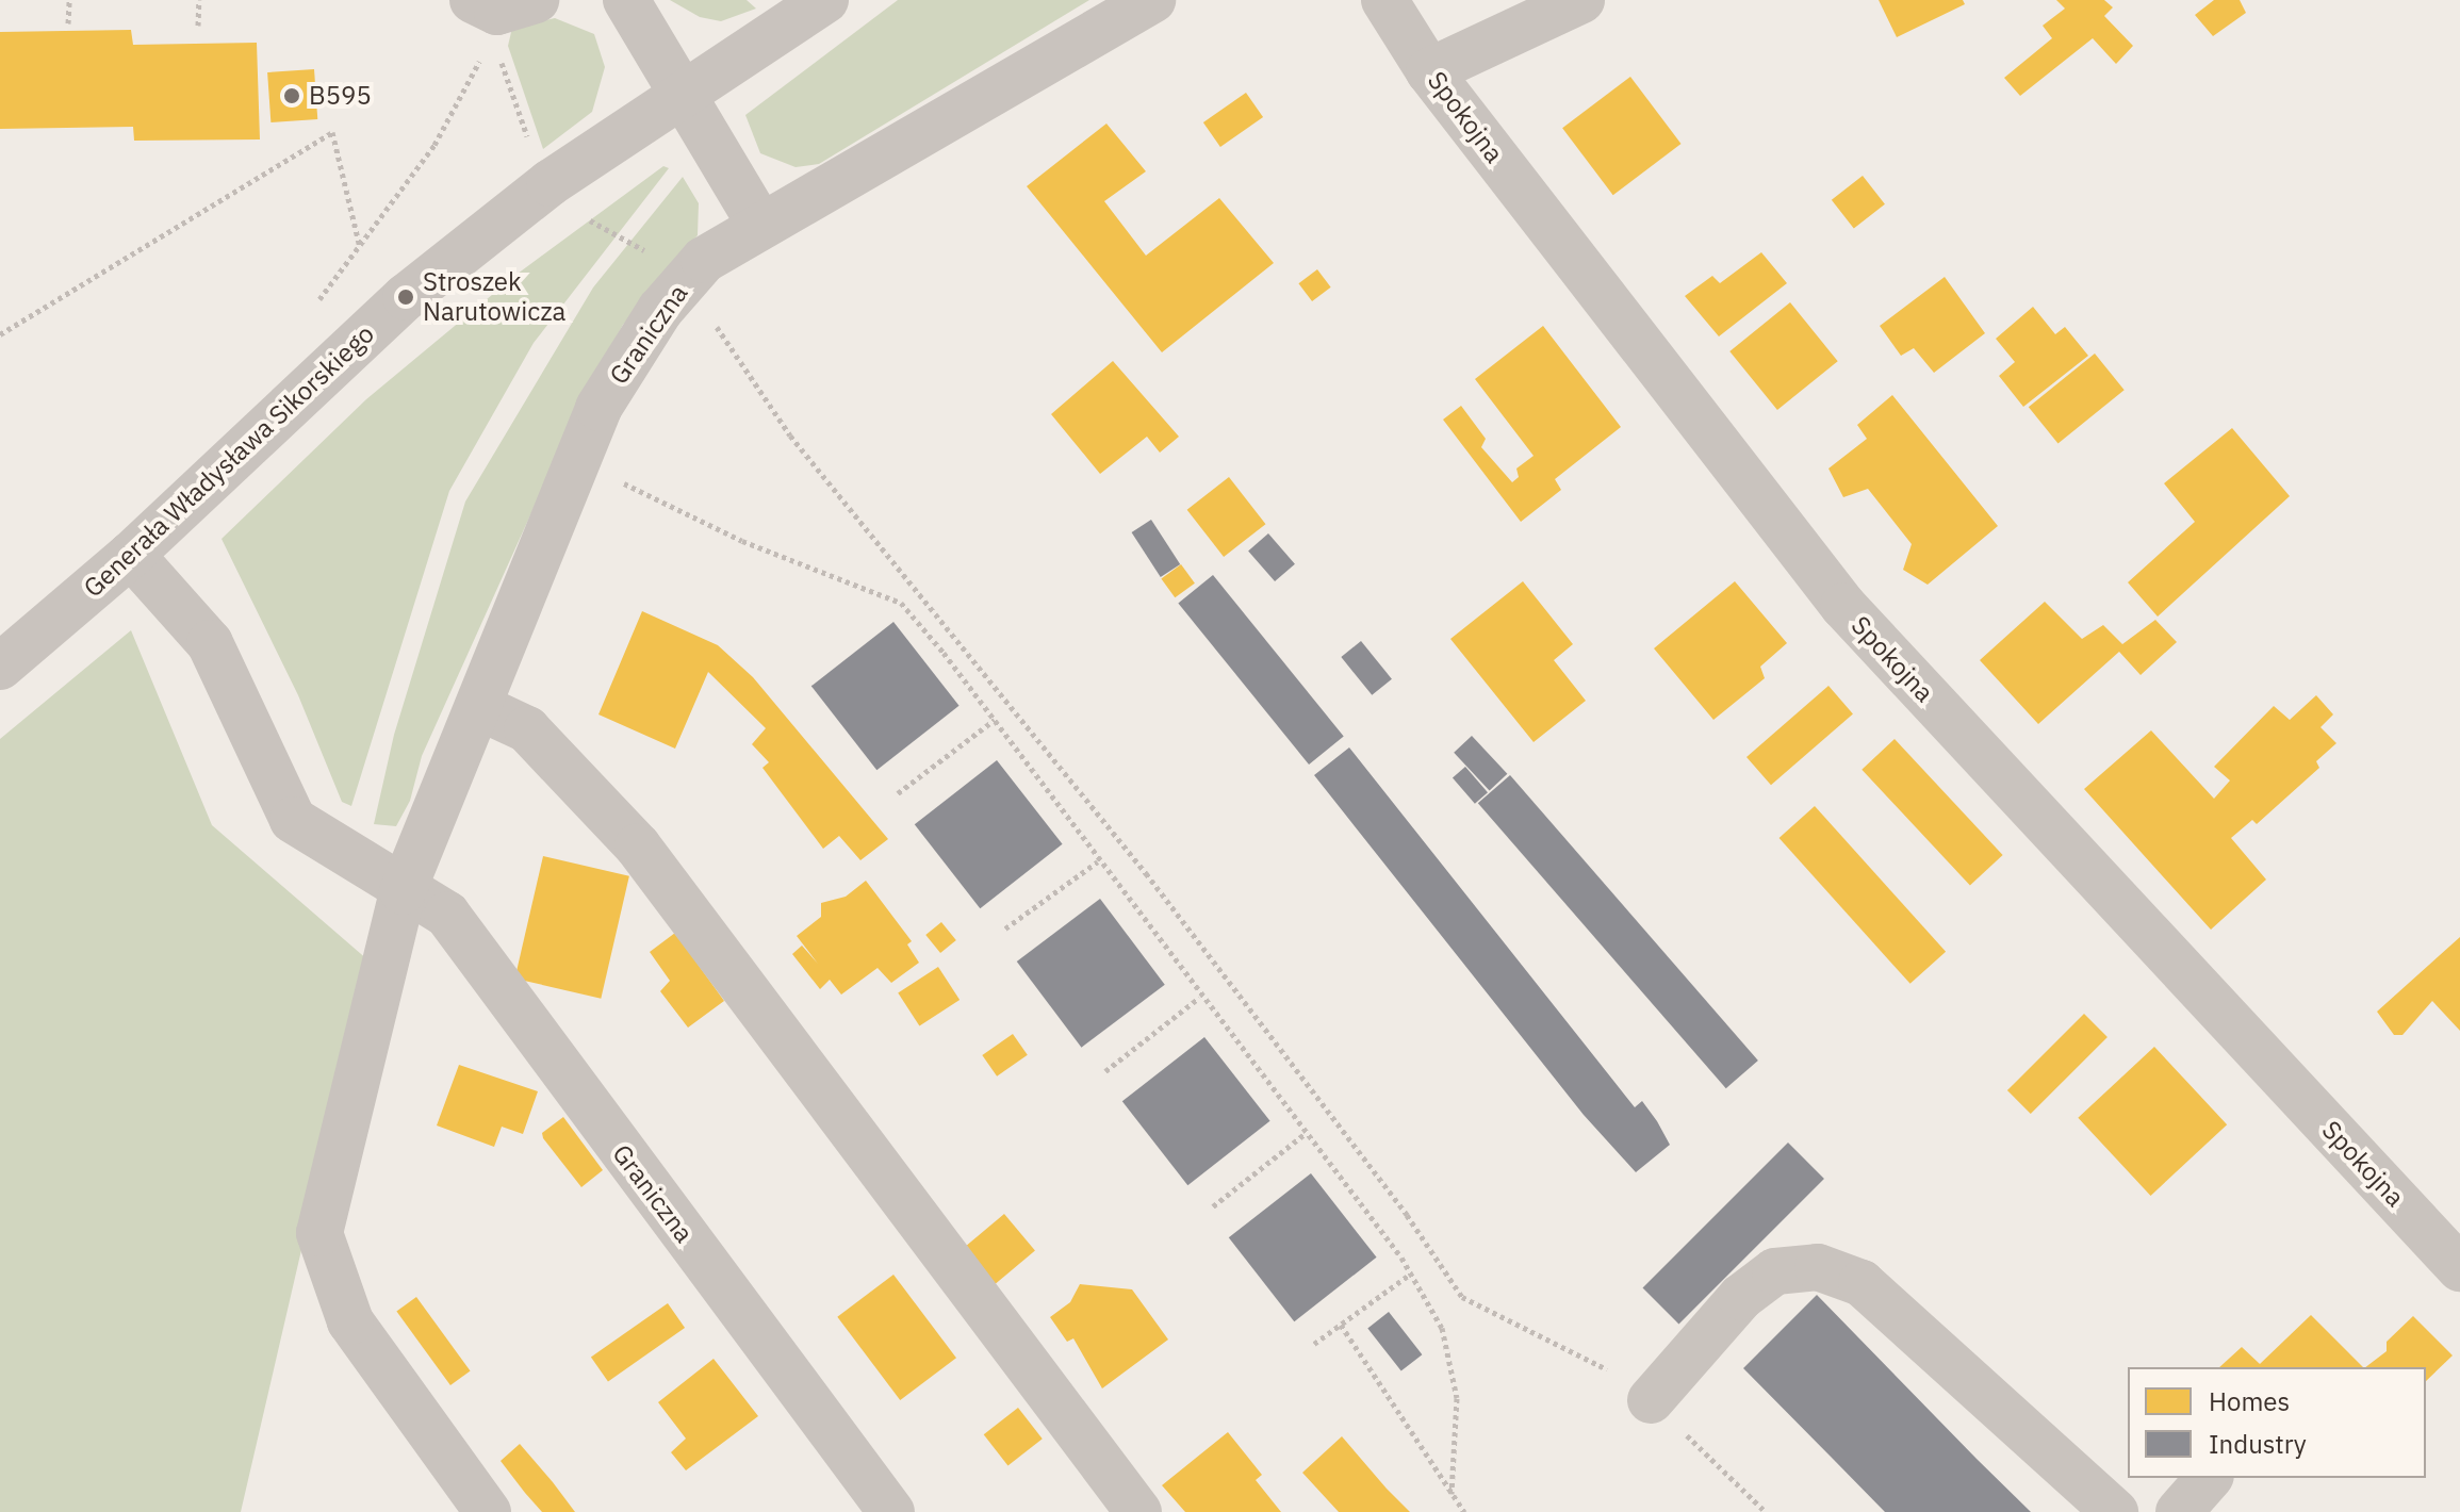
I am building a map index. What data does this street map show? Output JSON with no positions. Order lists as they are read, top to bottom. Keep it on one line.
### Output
{"streets":{"street":["Spokojna","Graniczna","Generała Władysława Sikorskiego"]},"places":["B595","Stroszek Narutowicza"],"legend":["Homes","Industry"]}
